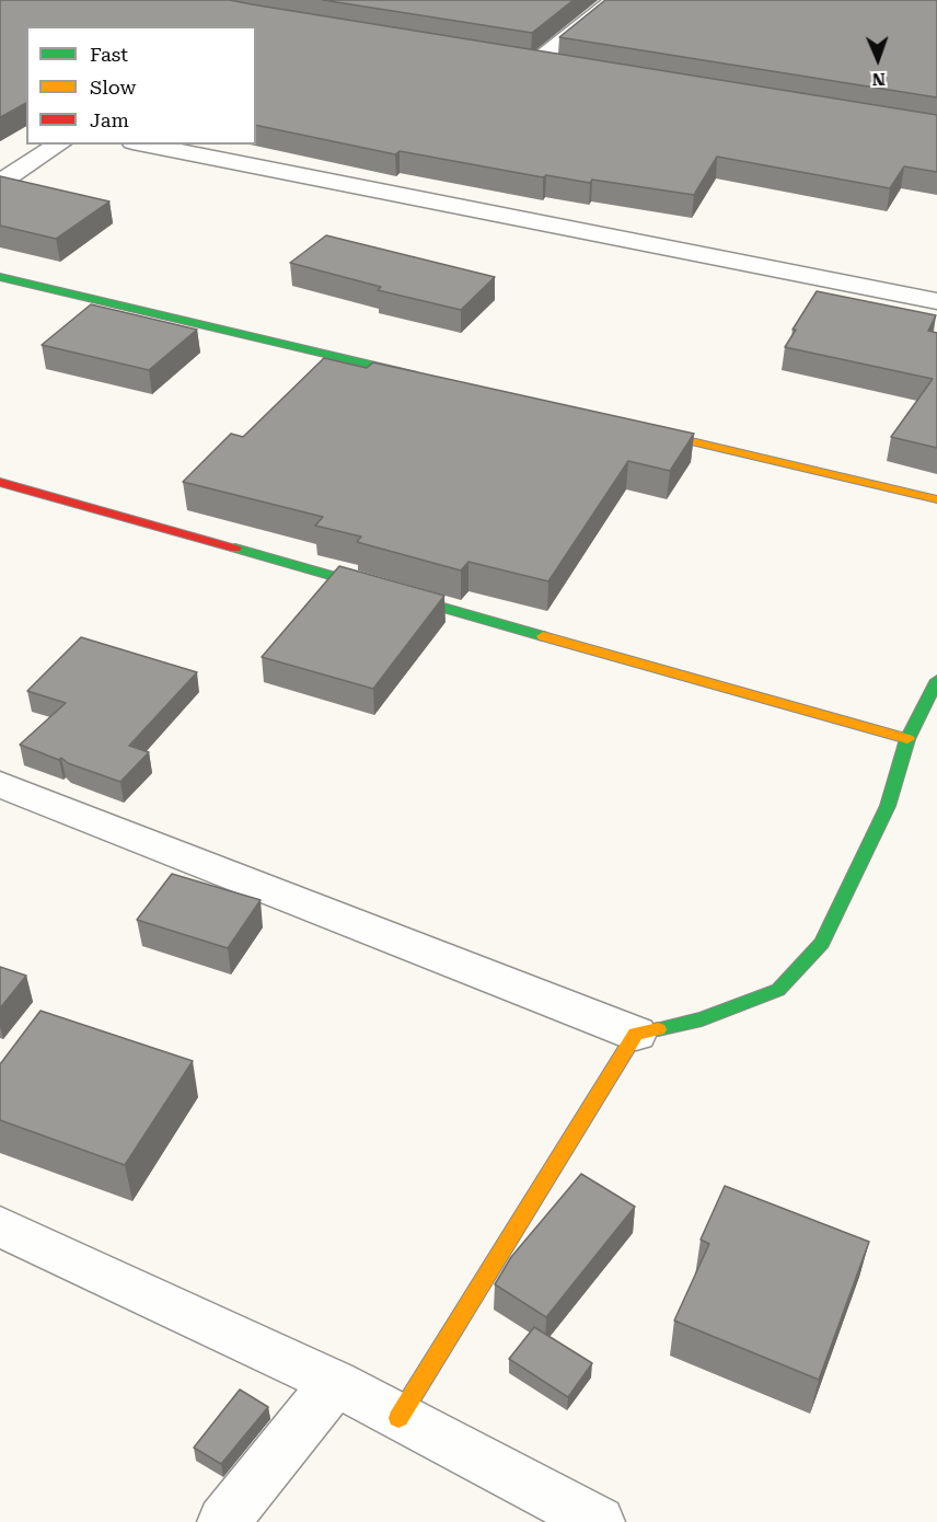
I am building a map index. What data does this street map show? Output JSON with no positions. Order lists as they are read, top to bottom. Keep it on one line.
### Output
{"legend":["Fast","Slow","Jam"],"north":"bottom"}
